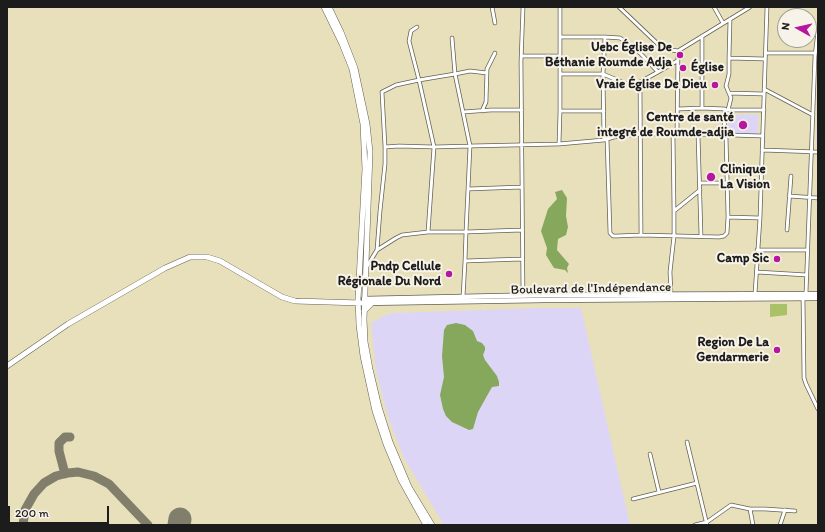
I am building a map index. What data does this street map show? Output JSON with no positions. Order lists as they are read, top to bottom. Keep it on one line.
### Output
{"streets":{"main road":["Boulevard de l'Indépendance"]},"places":["Uebc Église De Béthanie Roumde Adja","Église","Vraie Église De Dieu","Centre de santé integré de Roumde-adjia","Clinique La Vision","Camp Sic","Pndp Cellule Régionale Du Nord","Region De La Gendarmerie"],"scale_bar":"200 m","north":"left"}
